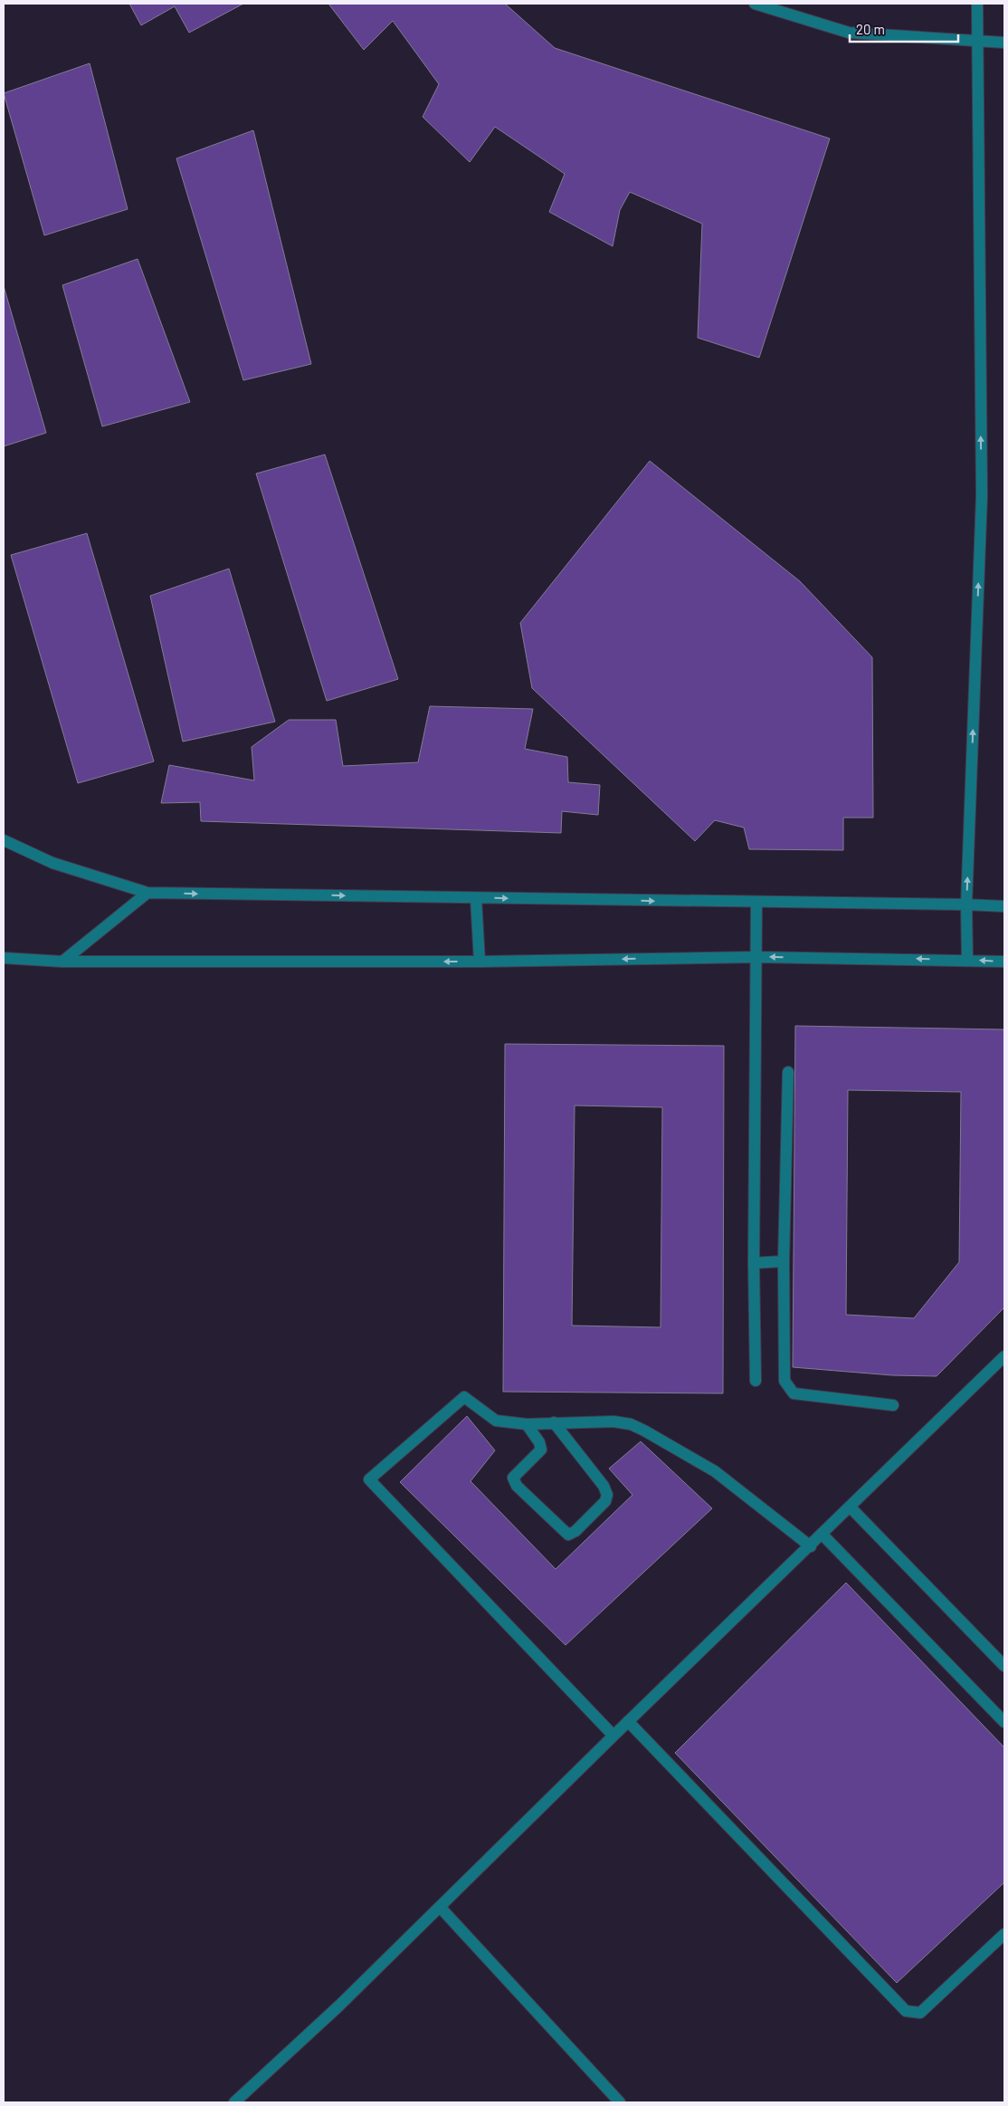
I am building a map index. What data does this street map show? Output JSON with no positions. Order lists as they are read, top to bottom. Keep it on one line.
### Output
{"scale_bar":"20 m"}
